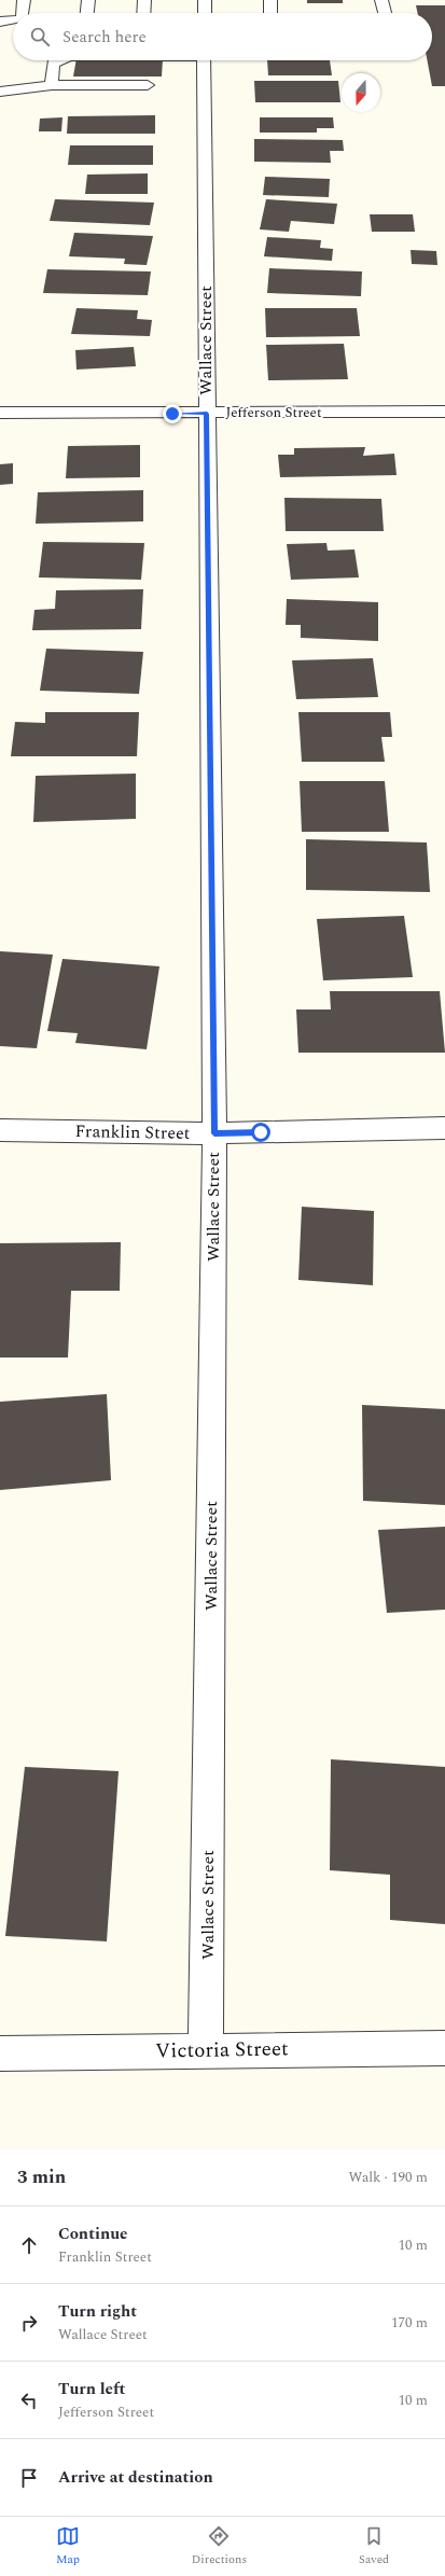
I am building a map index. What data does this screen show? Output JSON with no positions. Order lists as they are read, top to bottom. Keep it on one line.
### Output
{"streets":{"street":["Wallace Street","Jefferson Street","Franklin Street","Victoria Street"]},"crossings":[["Wallace Street","Jefferson Street"],["Wallace Street","Franklin Street"],["Wallace Street","Victoria Street"]],"north":"bottom","page":{"search":"Search here","heading":["3 min","Walk · 190 m"],"list":[["Continue","Franklin Street","10 m"],["Turn right","Wallace Street","170 m"],["Turn left","Jefferson Street","10 m"],"Arrive at destination"],"nav":["Map","Directions","Saved"]}}
